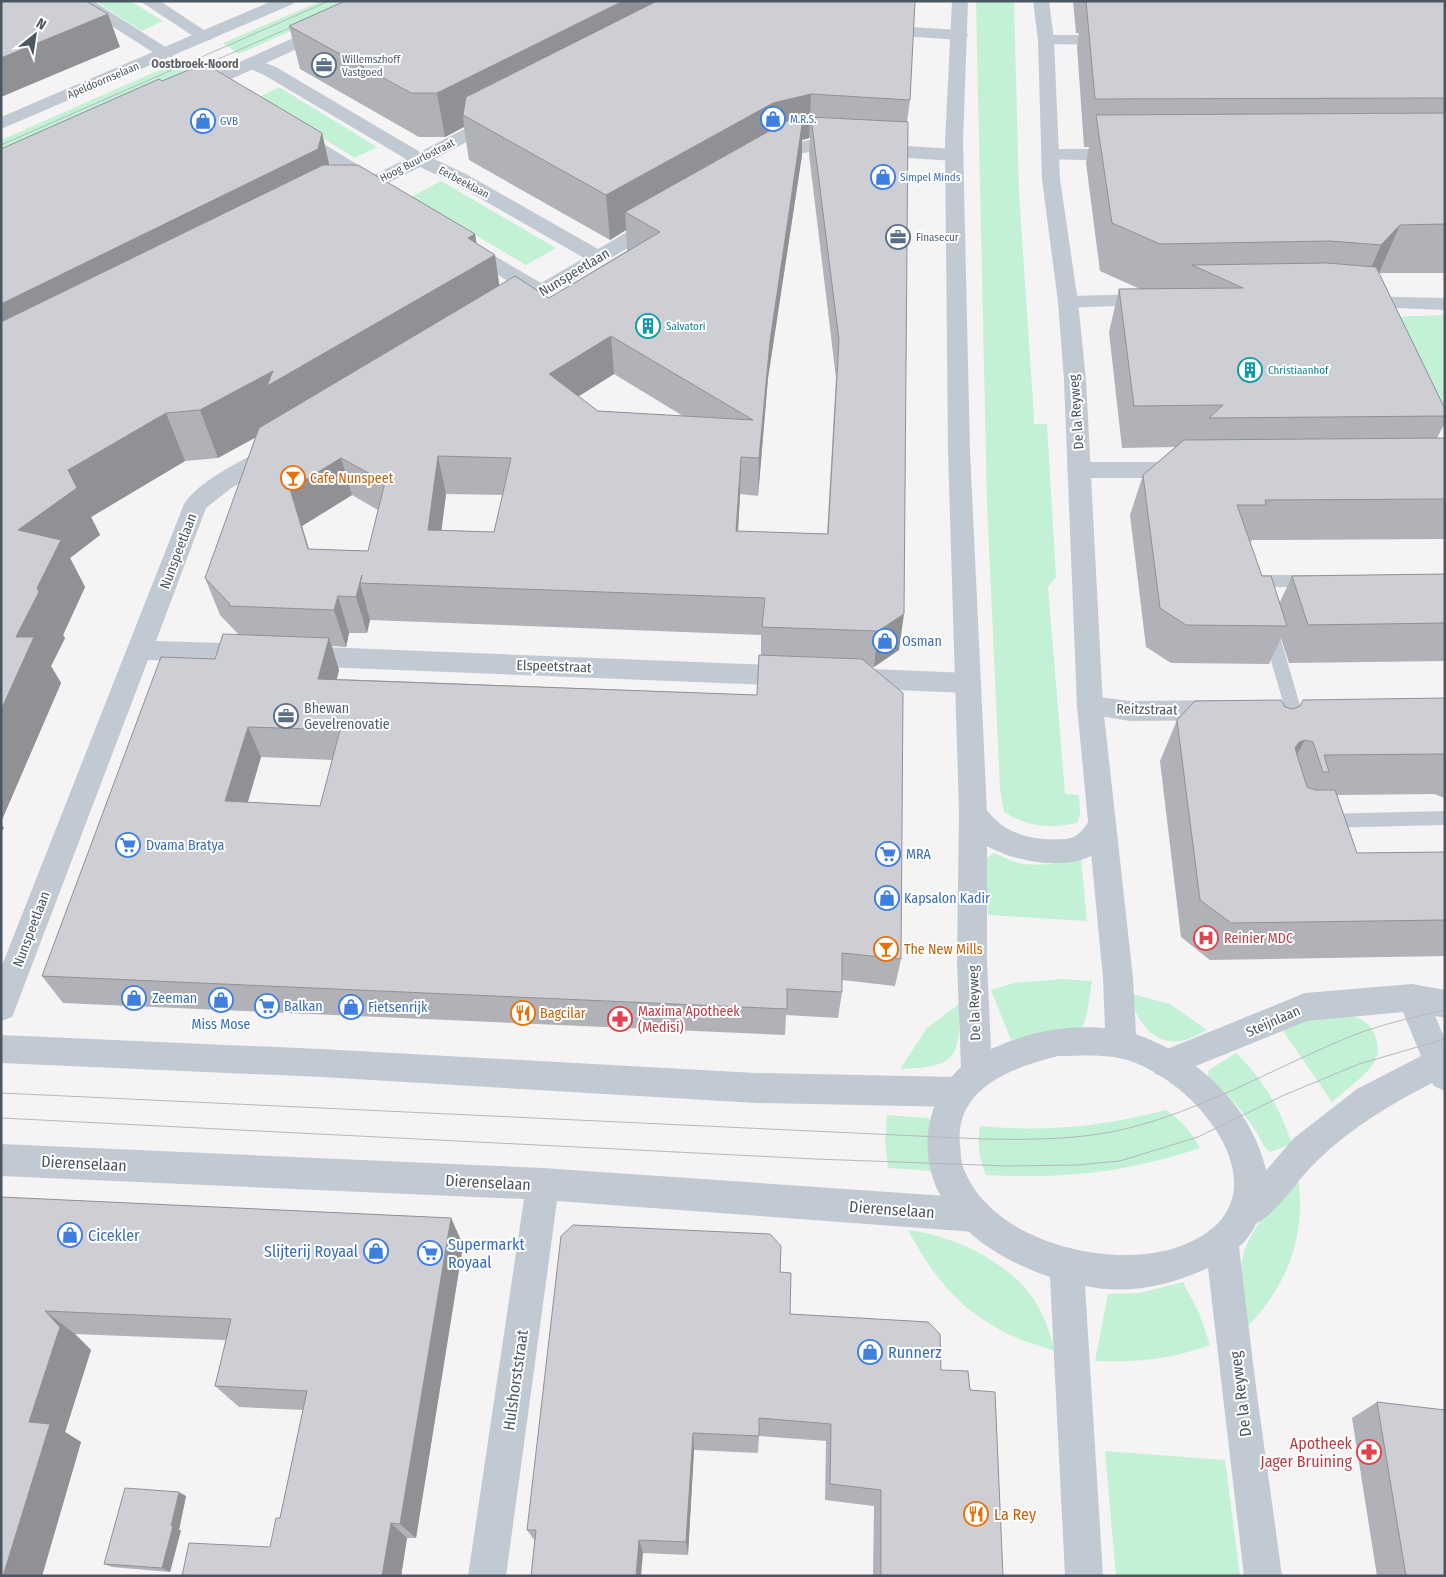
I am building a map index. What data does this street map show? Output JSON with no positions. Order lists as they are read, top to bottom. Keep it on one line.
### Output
{"streets":{"street":["Apeldoornselaan","Hoog Buurlostraat","Eerbeeklaan","Nunspeetlaan","De la Reyweg","Elspeetstraat","Reitzstraat","Steijnlaan","Dierenselaan","Hulshorststraat"]},"crossings":[["Hoog Buurlostraat","Eerbeeklaan"],["Eerbeeklaan","Nunspeetlaan"],["Nunspeetlaan","Elspeetstraat"],["De la Reyweg","Elspeetstraat"],["De la Reyweg","Reitzstraat"],["Dierenselaan","Hulshorststraat"]],"districts":["Oostbroek-Noord"],"places":{"office":["Willemszhoff Vastgoed","Finasecur","Bhewan Gevelrenovatie"],"shop":["M.R.S.","GVB","Simpel Minds","Osman","Kapsalon Kadir","Zeeman","Miss Mose","Fietsenrijk","Cicekler","Slijterij Royaal","Runnerz"],"building":["Salvatori","Christiaanhof"],"bar":["Cafe Nunspeet","The New Mills"],"supermarket":["Dvama Bratya","MRA","Balkan","Supermarkt Royaal"],"hospital":["Reinier MDC"],"restaurant":["Bagcilar","La Rey"],"pharmacy":["Maxima Apotheek (Medisi)","Apotheek Jager Bruining"]},"north":"top right"}
